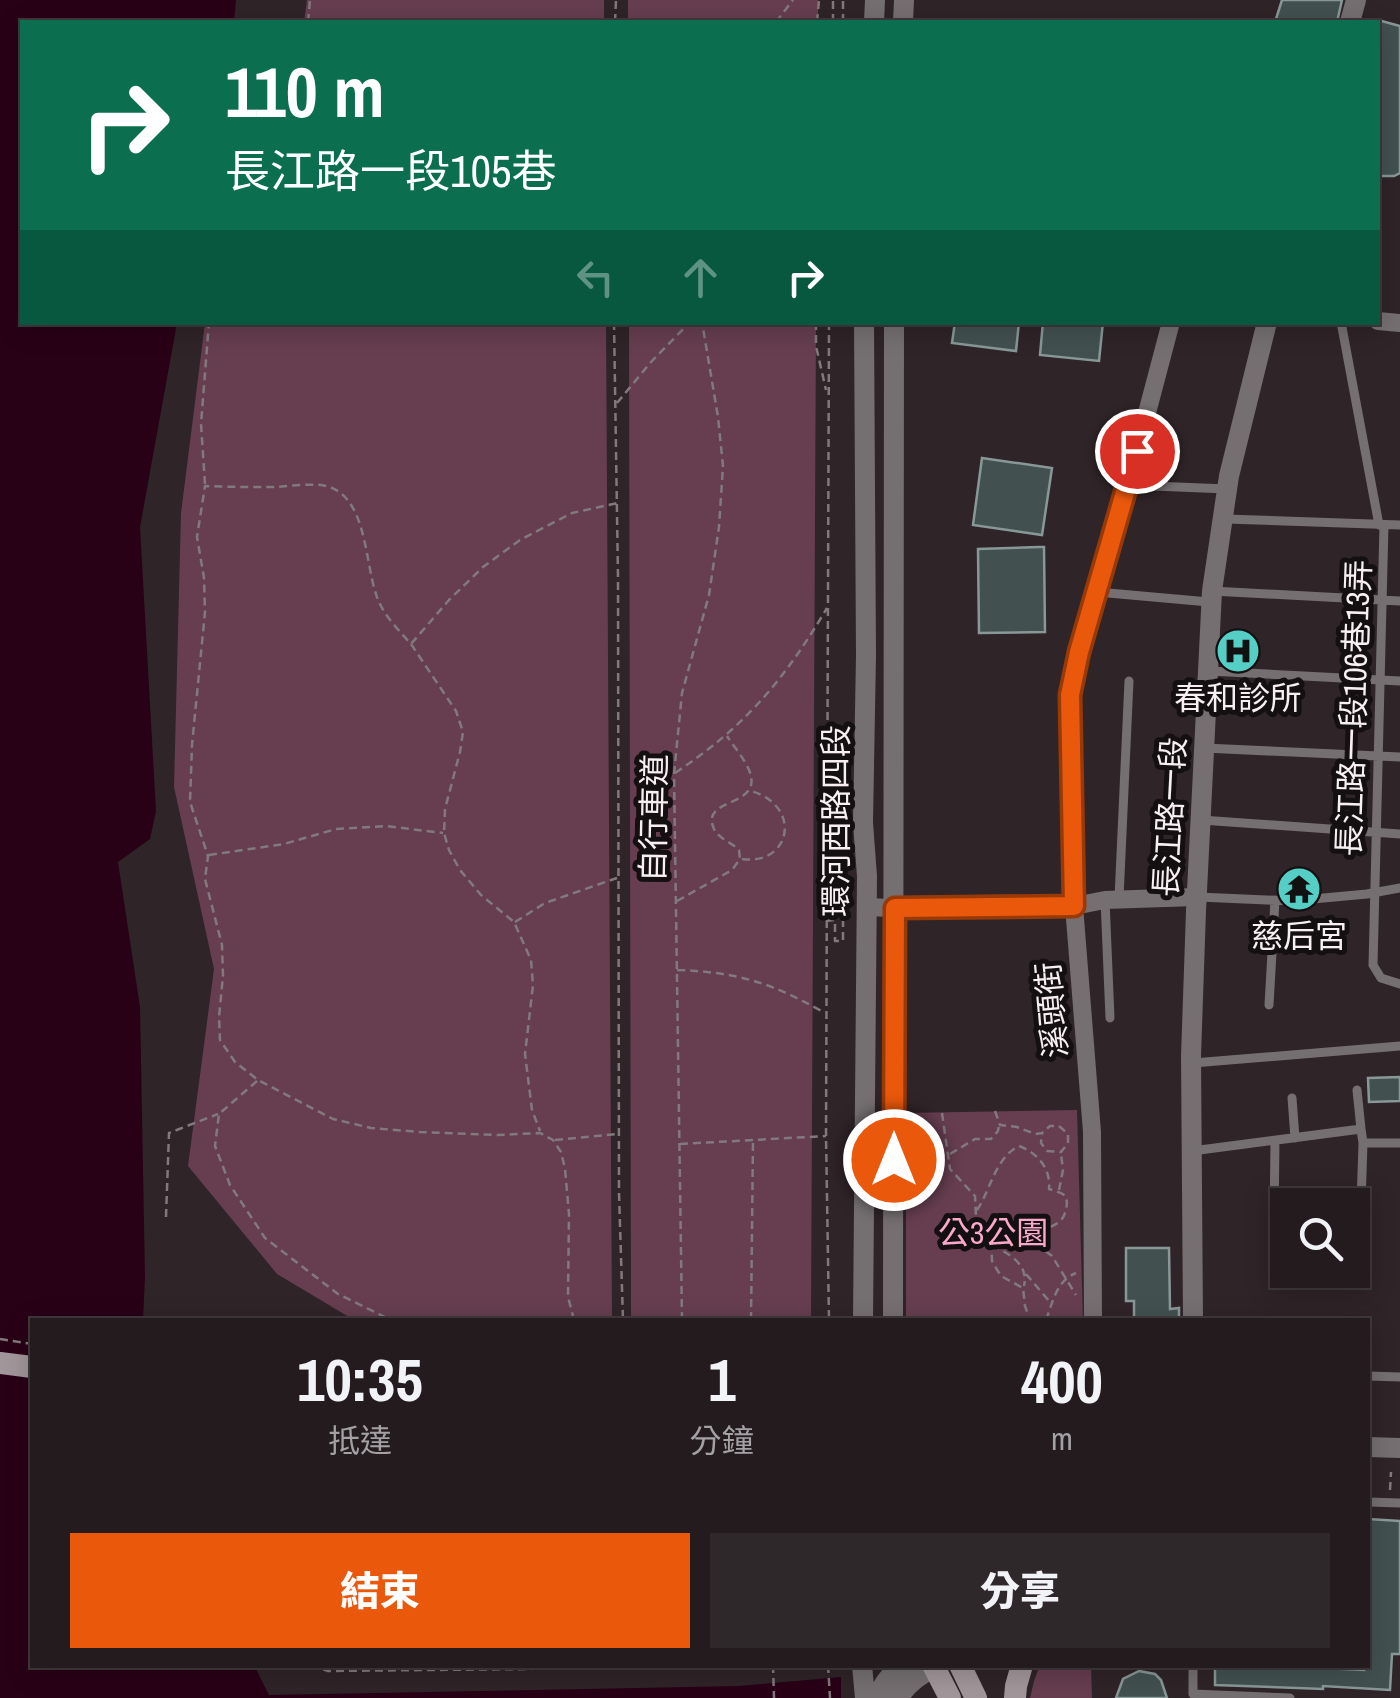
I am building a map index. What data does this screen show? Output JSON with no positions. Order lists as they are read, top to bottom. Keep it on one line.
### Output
{"streets":{"street":["長江路一段","環河西路四段","溪頭街"],"lane":["長江路一段106巷13弄"],"path":["自行車道"]},"parks":["公3公園"],"places":{"hospital":["春和診所"],"temple":["慈后宮"]},"page":{"turn":["110 m","長江路一段105巷"],"eta":["10:35","抵達","1","分鐘","400","m"],"buttons":["結束","分享"]}}
